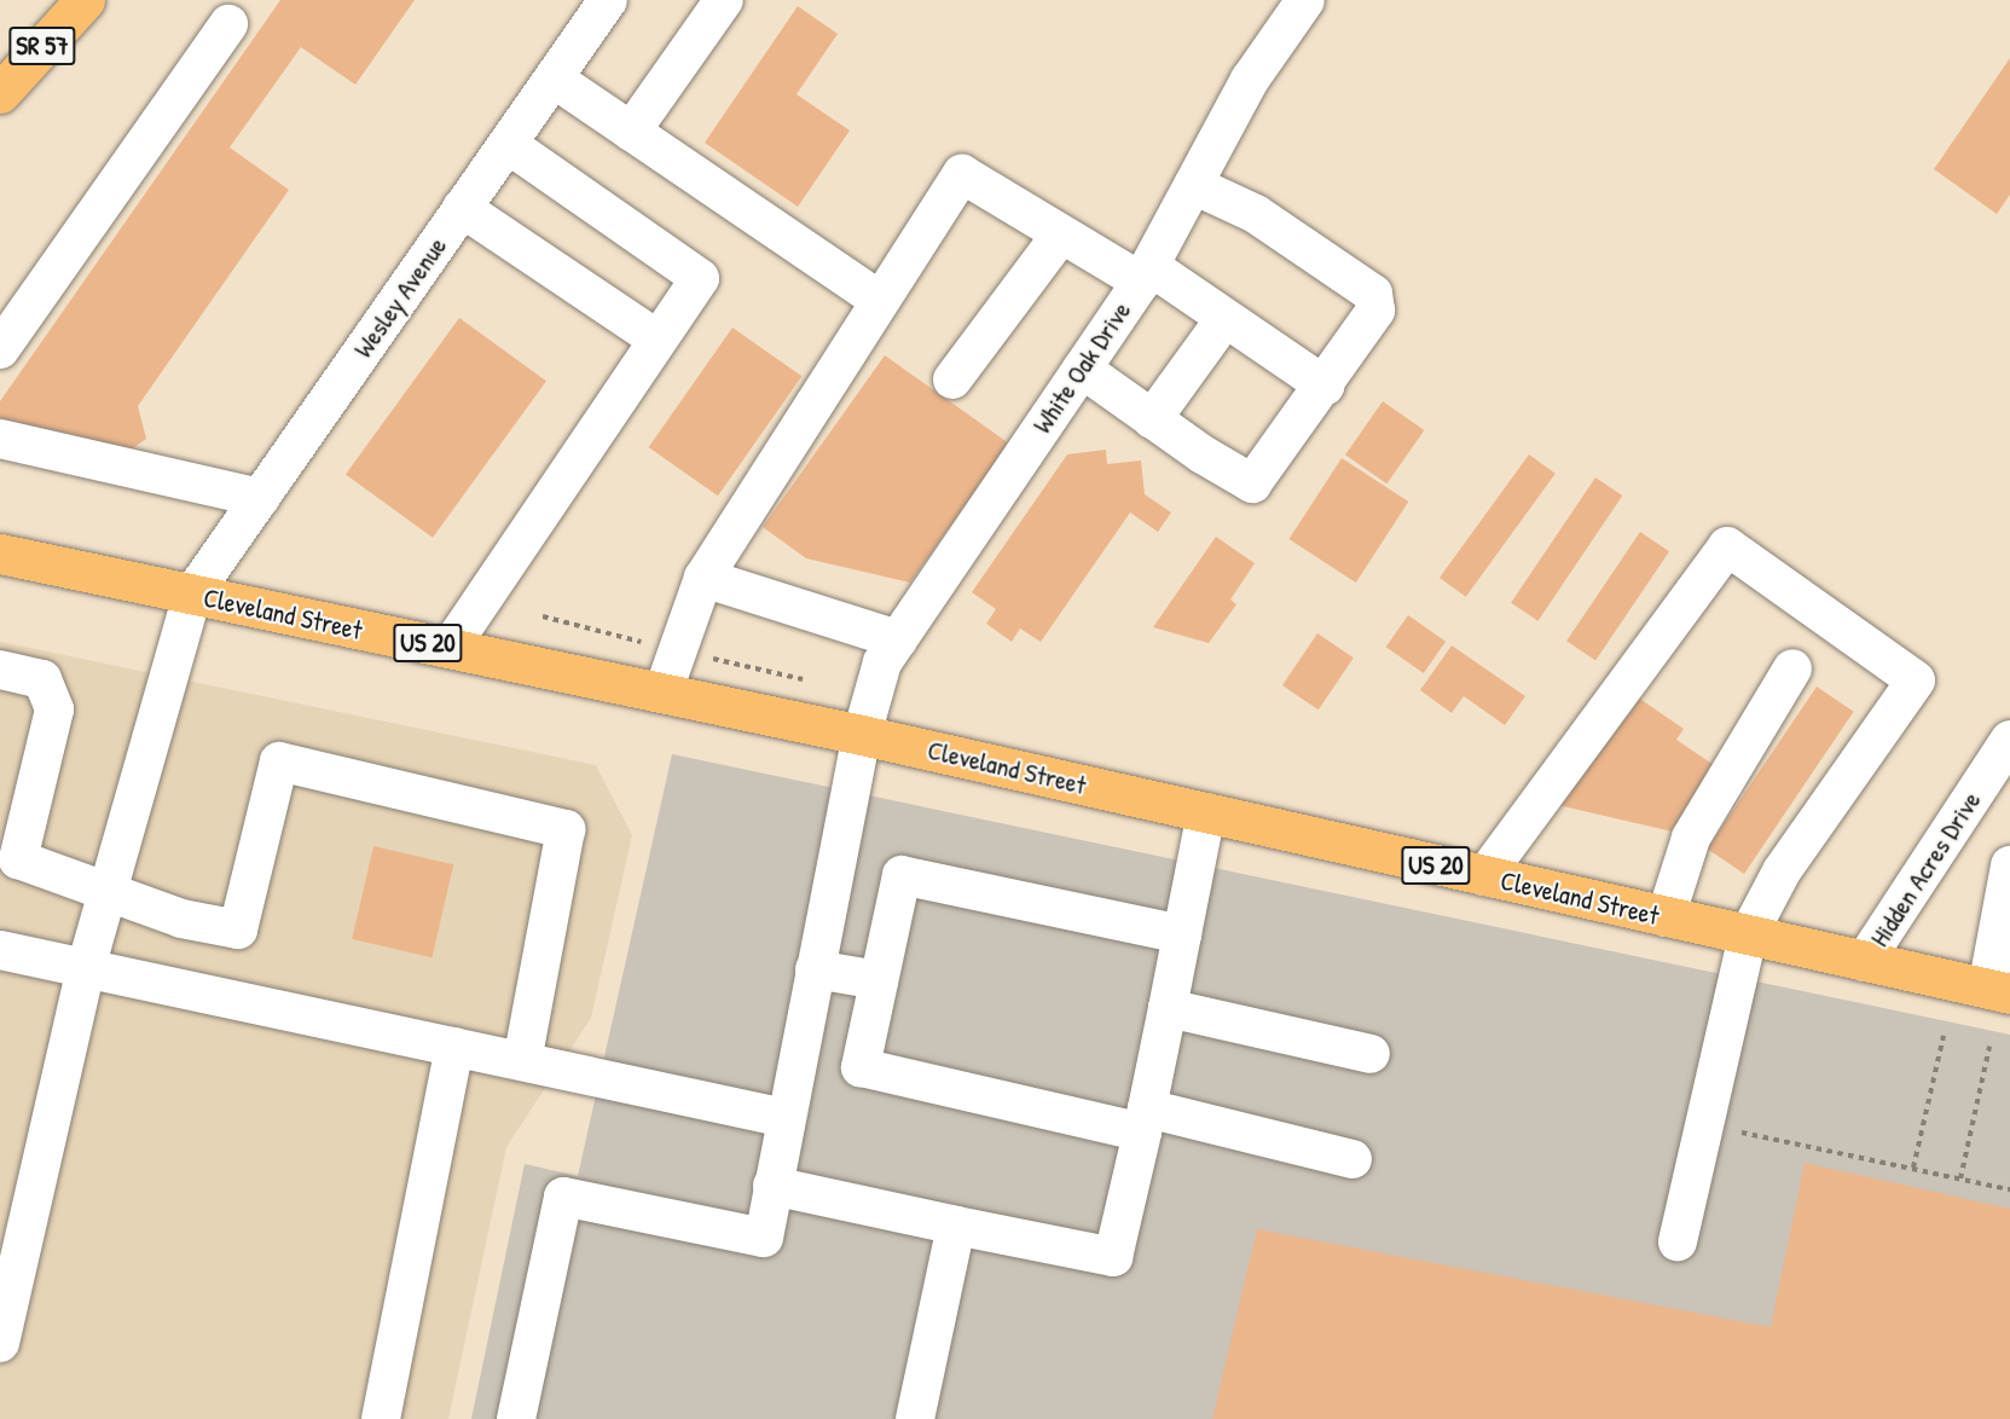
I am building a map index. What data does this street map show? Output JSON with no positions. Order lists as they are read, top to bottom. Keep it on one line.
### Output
{"streets":{"main road":["SR 57","Cleveland Street","US 20"],"street":["Wesley Avenue","White Oak Drive","Hidden Acres Drive"]},"crossings":[["Wesley Avenue","Cleveland Street"],["White Oak Drive","Cleveland Street"],["Cleveland Street","Hidden Acres Drive"]]}
